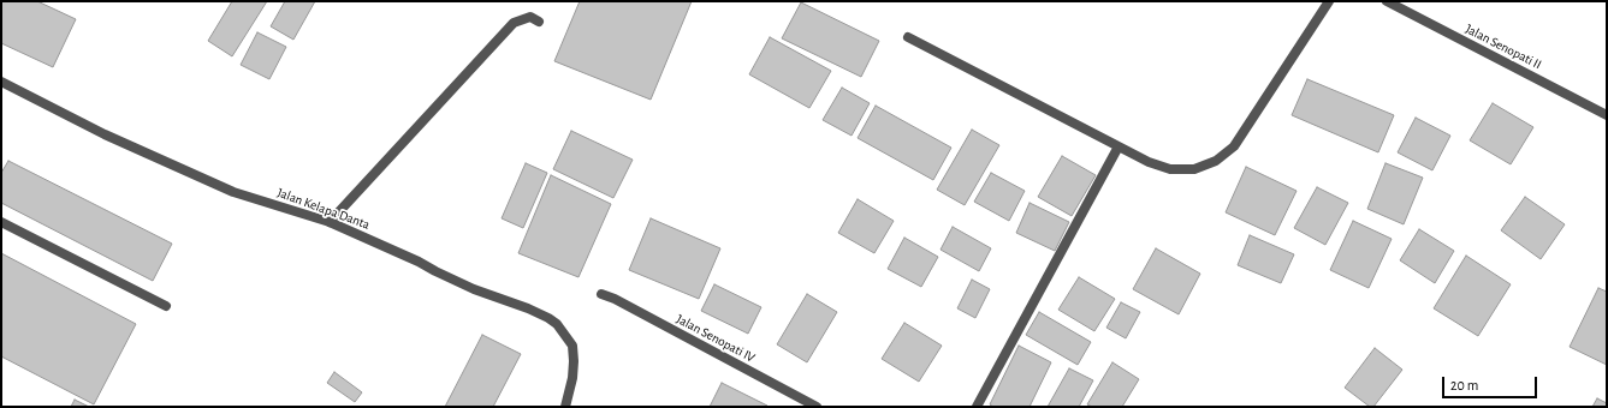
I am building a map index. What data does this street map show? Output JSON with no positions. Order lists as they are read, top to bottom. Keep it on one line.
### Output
{"streets":{"street":["Jalan Senopati II","Jalan Kelapa Danta","Jalan Senopati IV"]},"scale_bar":"20 m"}
